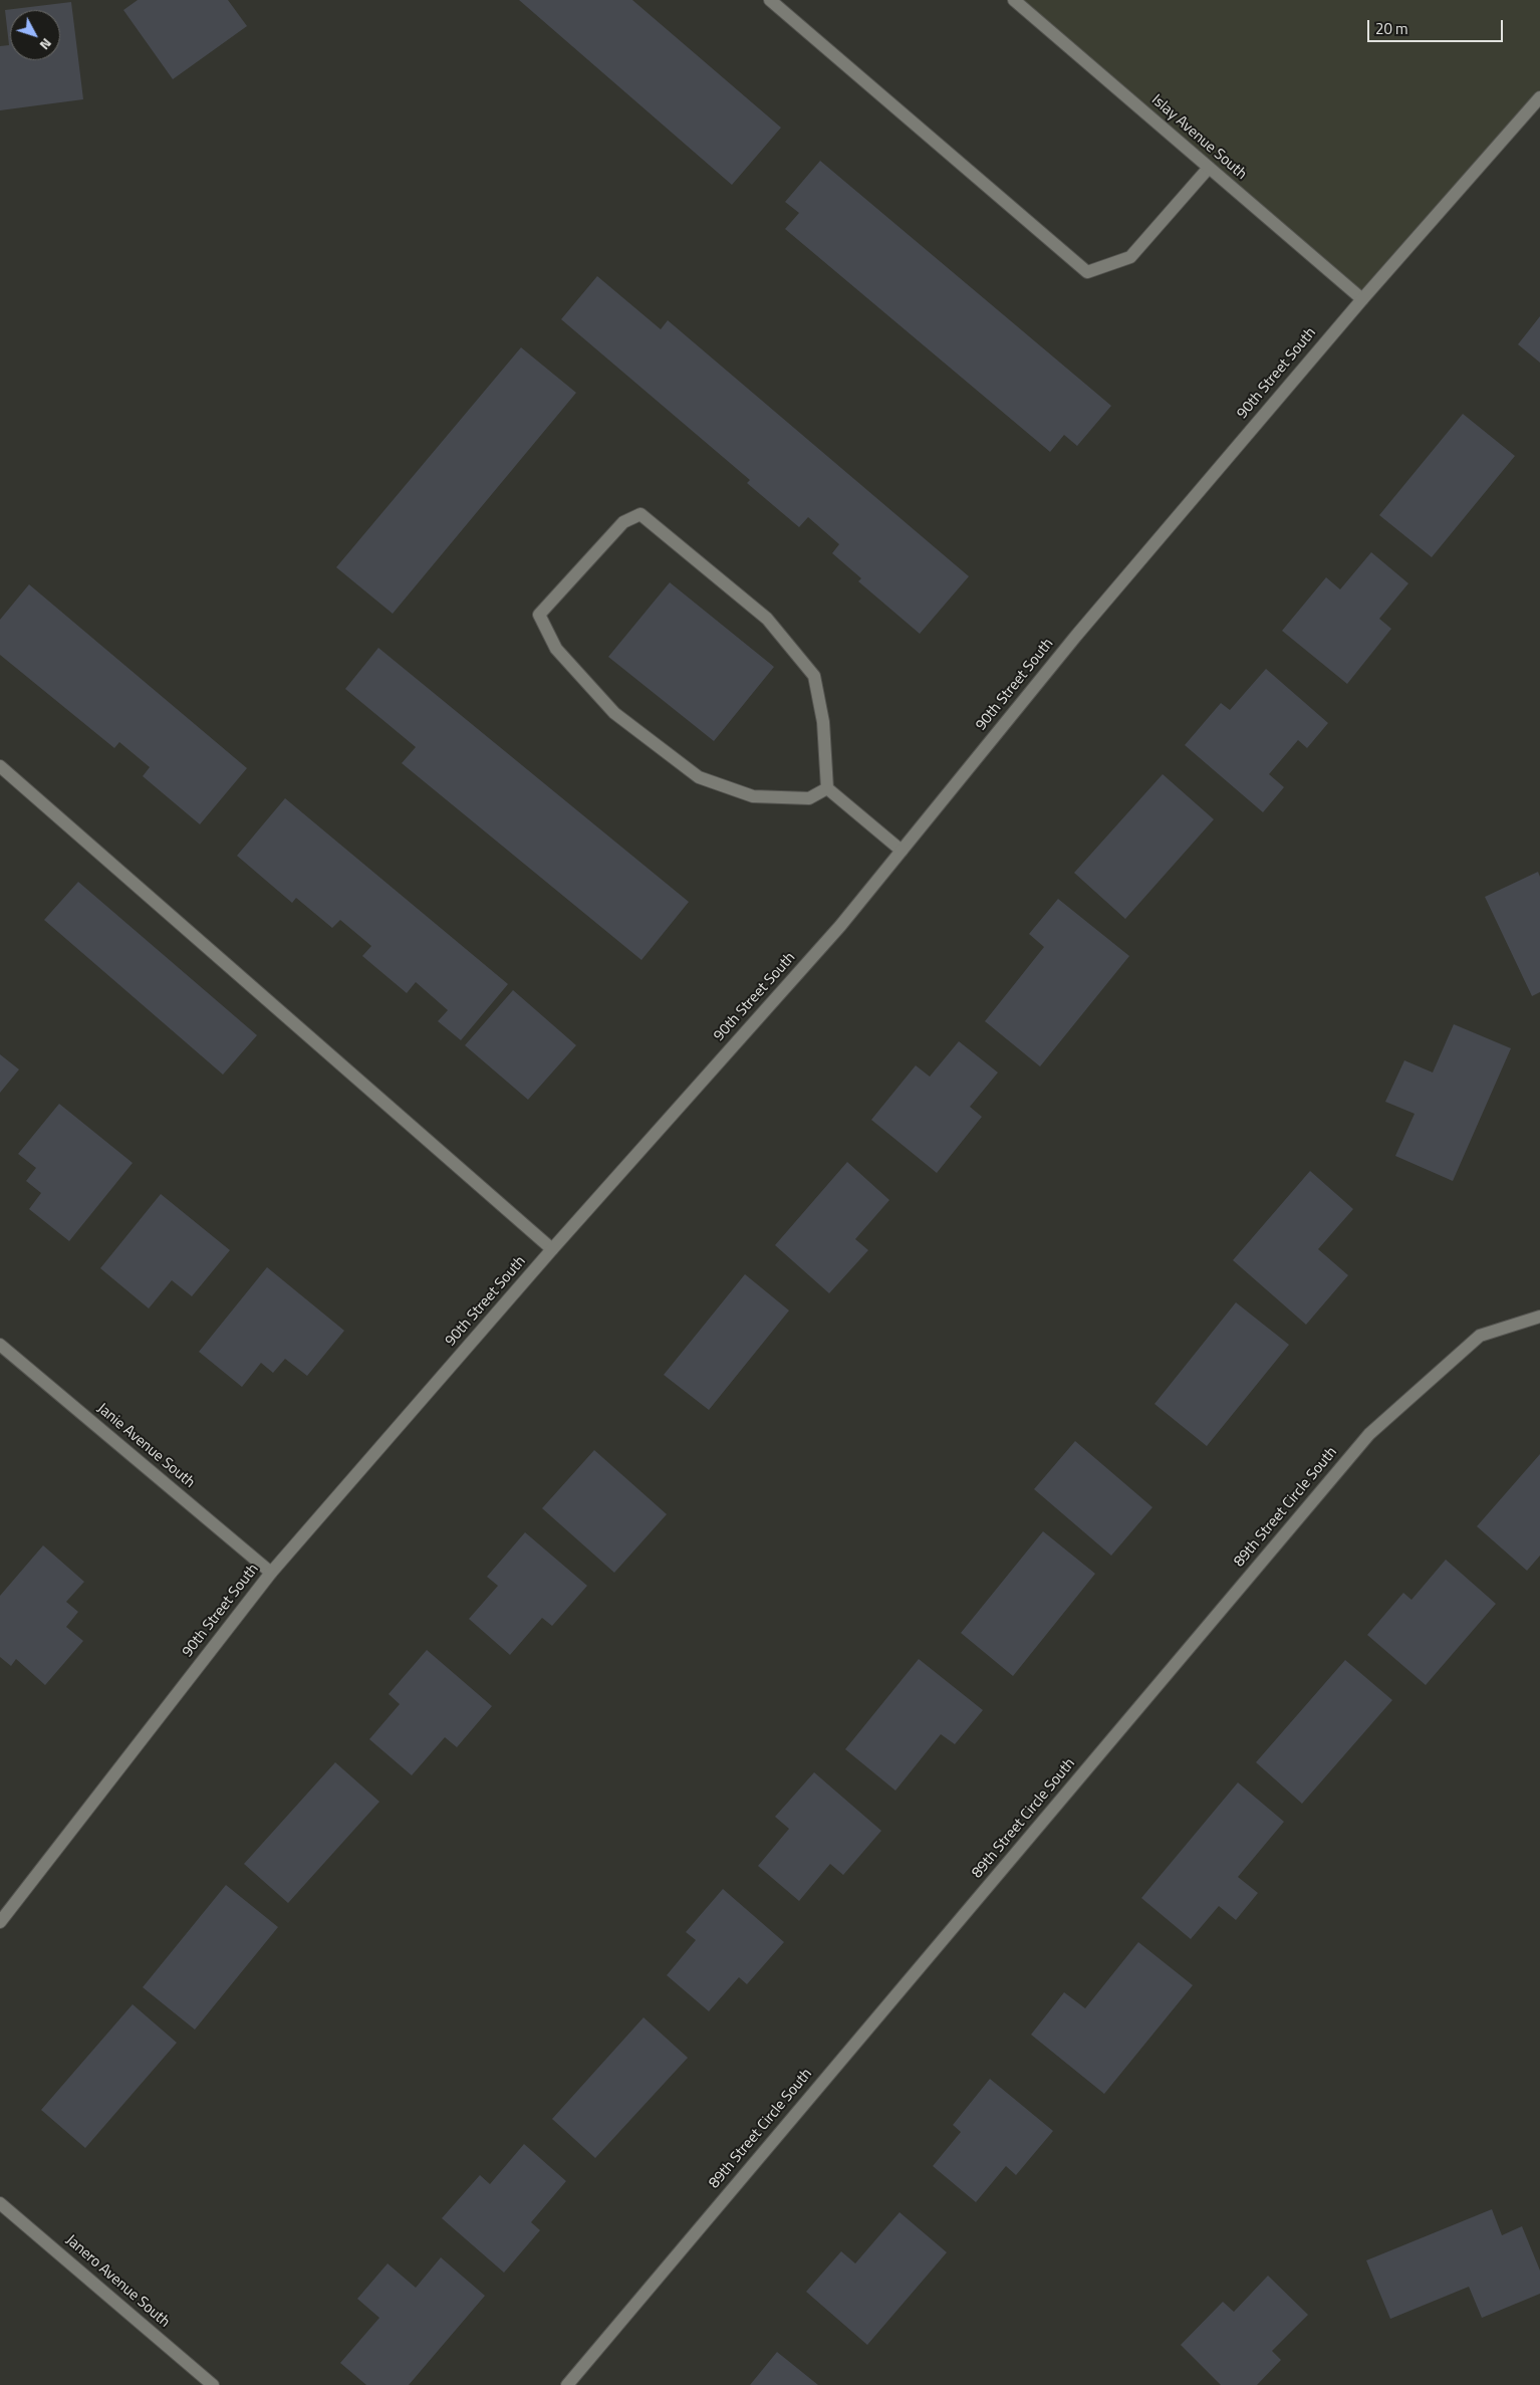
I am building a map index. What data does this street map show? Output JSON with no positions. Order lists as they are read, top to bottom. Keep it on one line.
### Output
{"streets":{"street":["Islay Avenue South","90th Street South","Janie Avenue South","89th Street Circle South","Janero Avenue South"]},"crossings":[["Islay Avenue South","90th Street South"],["90th Street South","Janie Avenue South"]],"scale_bar":"20 m","north":"bottom right"}
